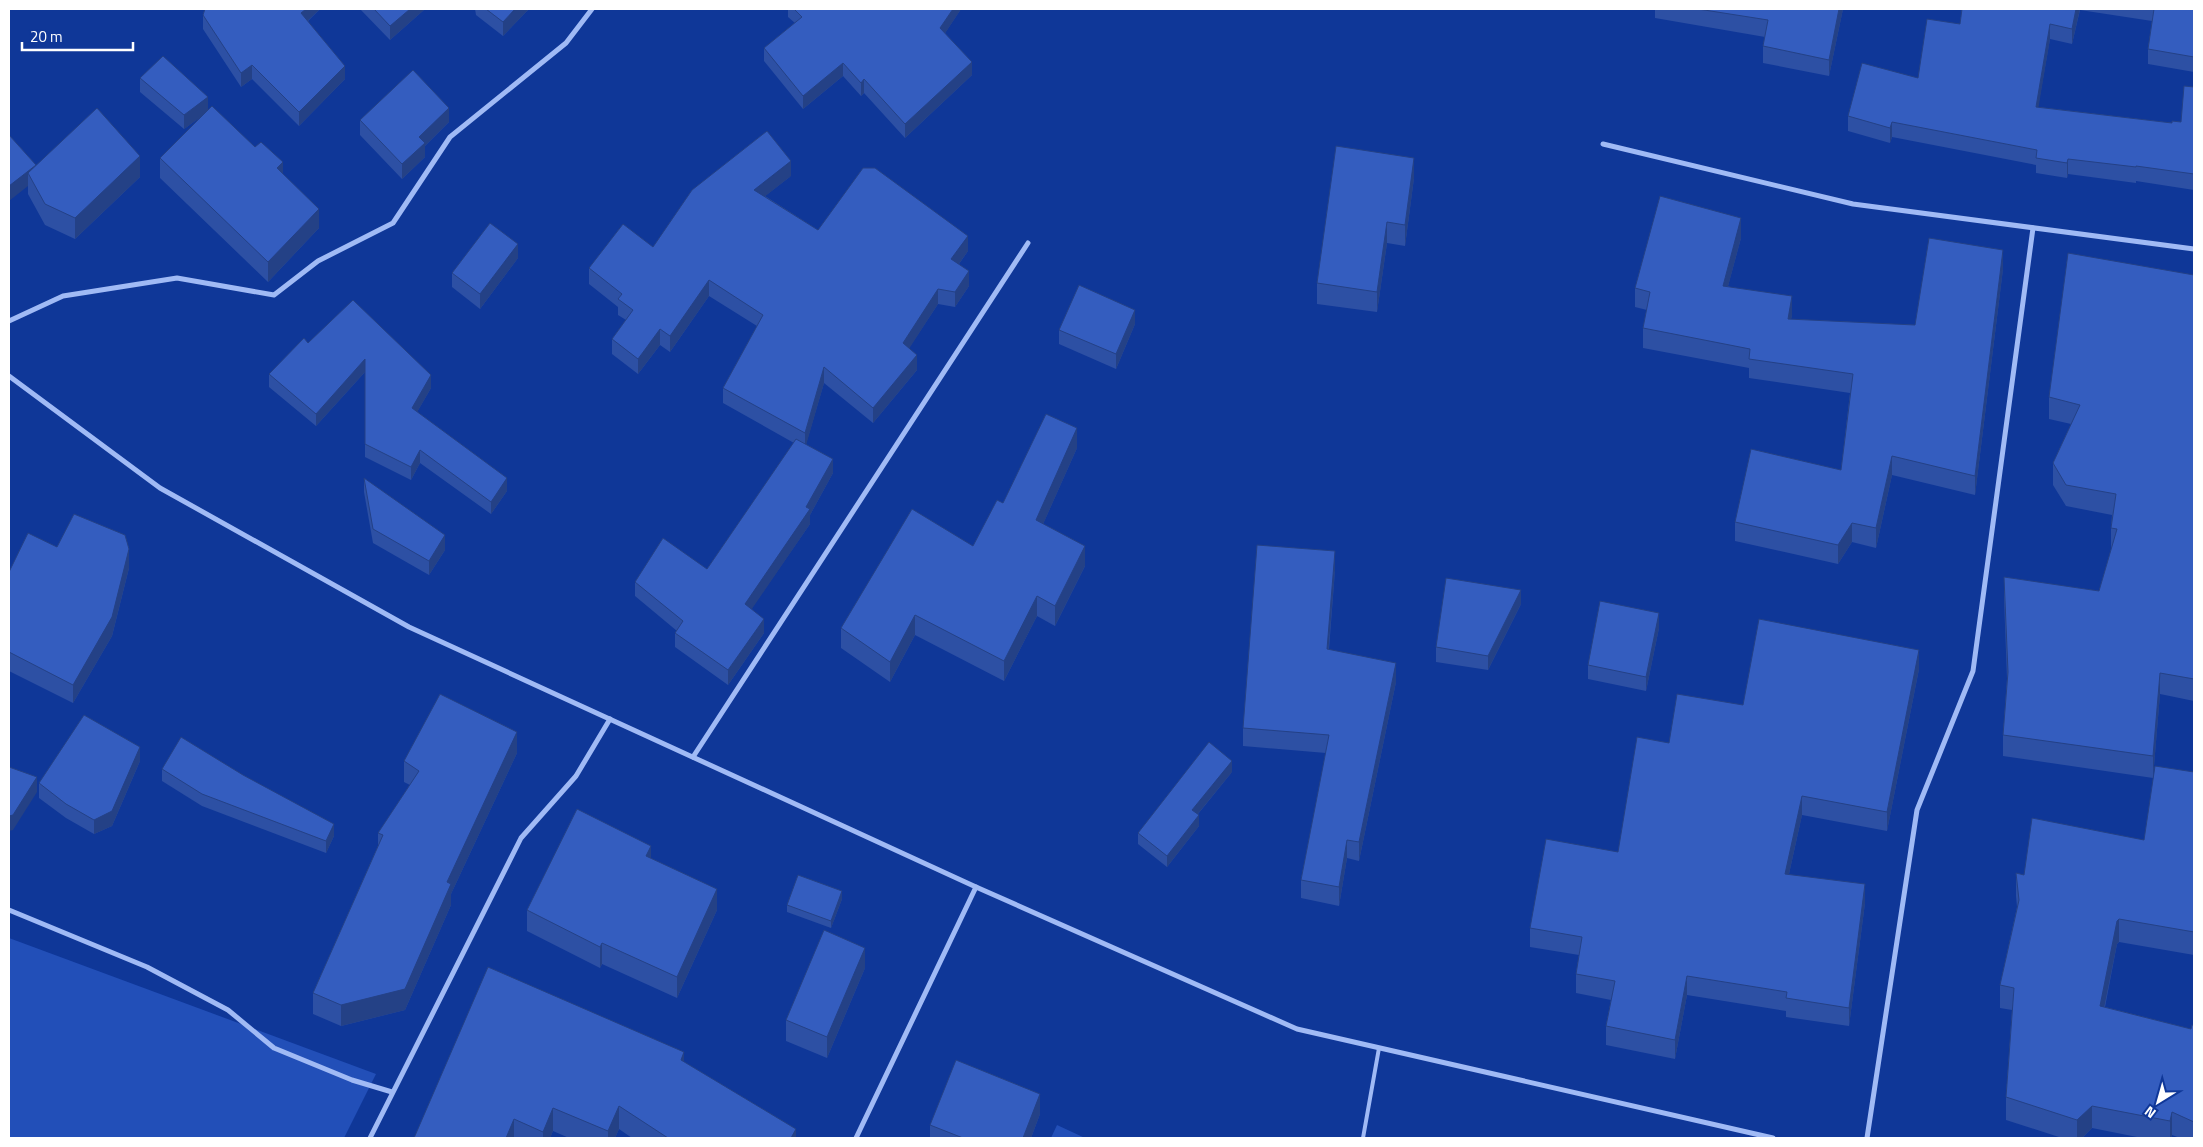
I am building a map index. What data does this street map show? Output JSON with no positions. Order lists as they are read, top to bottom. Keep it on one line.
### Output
{"scale_bar":"20 m","north":"bottom left"}
